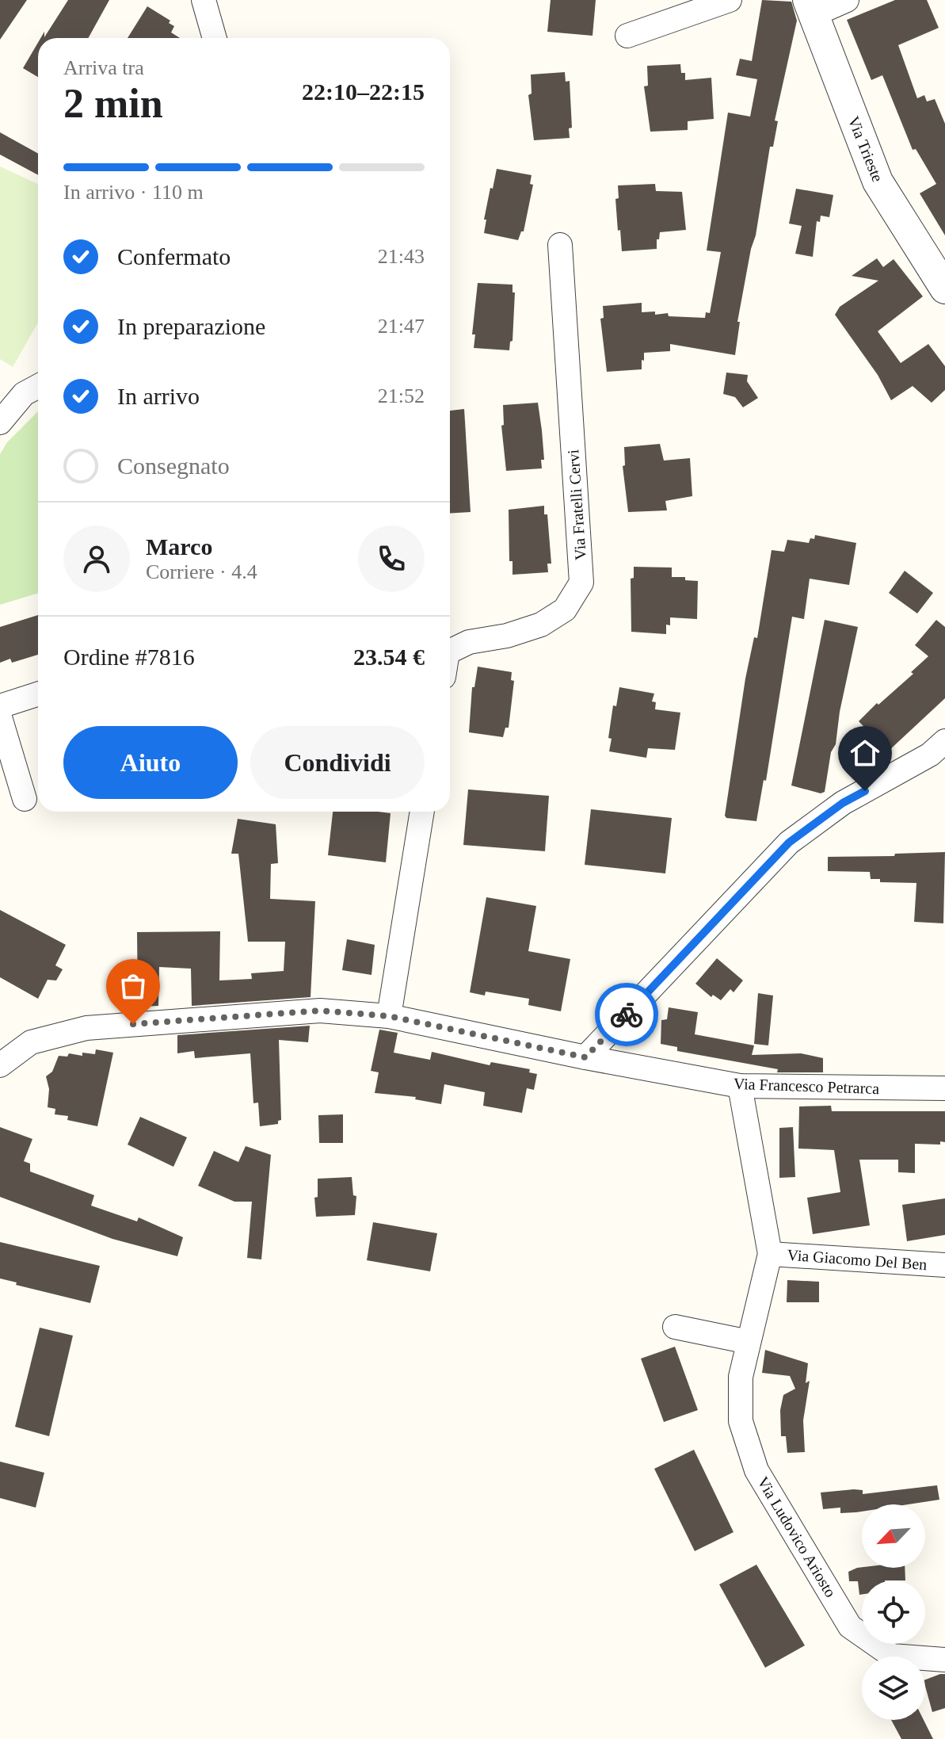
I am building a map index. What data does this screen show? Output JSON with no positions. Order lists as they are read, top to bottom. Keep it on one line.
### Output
{"streets":{"street":["Via Trieste","Via Fratelli Cervi","Via Francesco Petrarca","Via Giacomo Del Ben","Via Ludovico Ariosto"]},"crossings":[["Via Francesco Petrarca","Via Ludovico Ariosto"],["Via Giacomo Del Ben","Via Ludovico Ariosto"]],"north":"bottom left","page":{"heading":["2 min","Arriva tra","22:10–22:15"],"panel":["Marco","Corriere · 4.4","Ordine #7816","23.54 €"],"bar":"In arrivo · 110 m","list":[["Confermato","21:43"],["In preparazione","21:47"],["In arrivo","21:52"],"Consegnato"],"buttons":["Aiuto","Condividi"]}}
